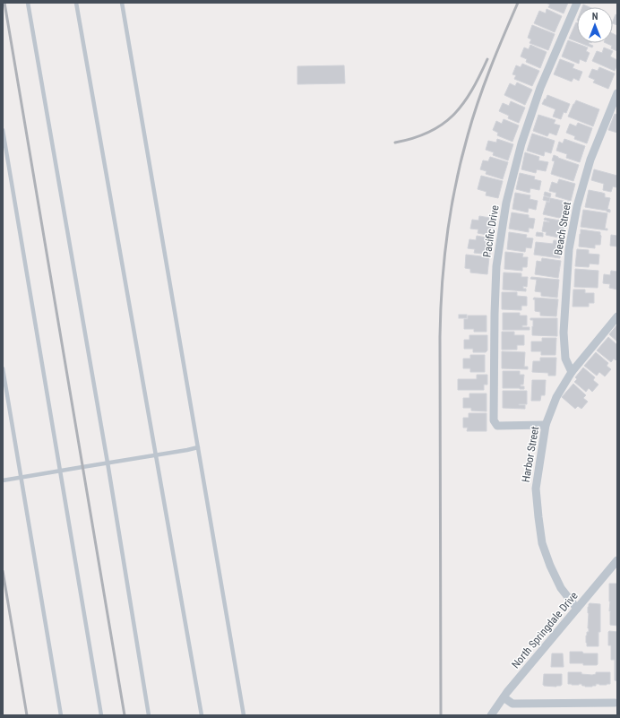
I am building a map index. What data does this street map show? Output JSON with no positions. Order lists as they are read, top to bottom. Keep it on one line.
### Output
{"streets":{"street":["Beach Street","Pacific Drive","Harbor Street","North Springdale Drive"]},"crossings":[["Beach Street","Harbor Street"],["Pacific Drive","Harbor Street"],["Harbor Street","North Springdale Drive"]],"north":"top"}
